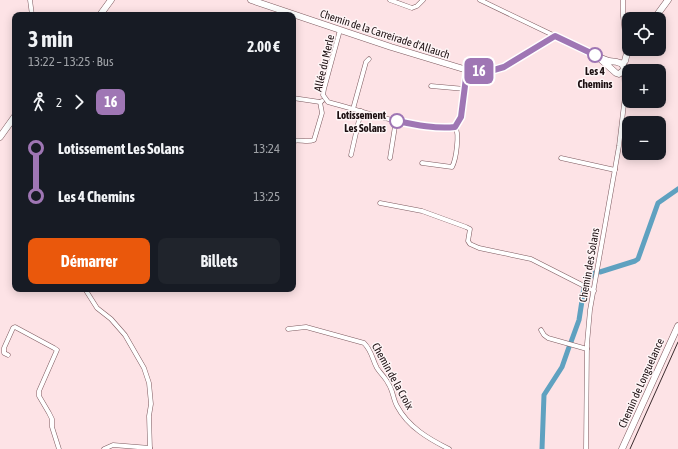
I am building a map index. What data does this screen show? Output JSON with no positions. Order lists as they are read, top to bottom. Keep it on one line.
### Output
{"streets":{"street":["Chemin de la Carreirade d'Allauch","Allée du Merle","Chemin des Solans","Chemin de la Croix","Chemin de Longuelance"]},"crossings":[["Chemin de la Carreirade d'Allauch","Allée du Merle"]],"places":["Les 4 Chemins","Lotissement Les Solans"],"lines":["bus line 16"],"page":{"on_map":"16","map_buttons":["+","−"],"heading":["3 min","13:22 – 13:25 · Bus","2.00 €"],"legs":["2","16"],"list":[{"name":"Lotissement Les Solans","value":"13:24"},{"name":"Les 4 Chemins","value":"13:25"}],"buttons":["Démarrer","Billets"]}}
